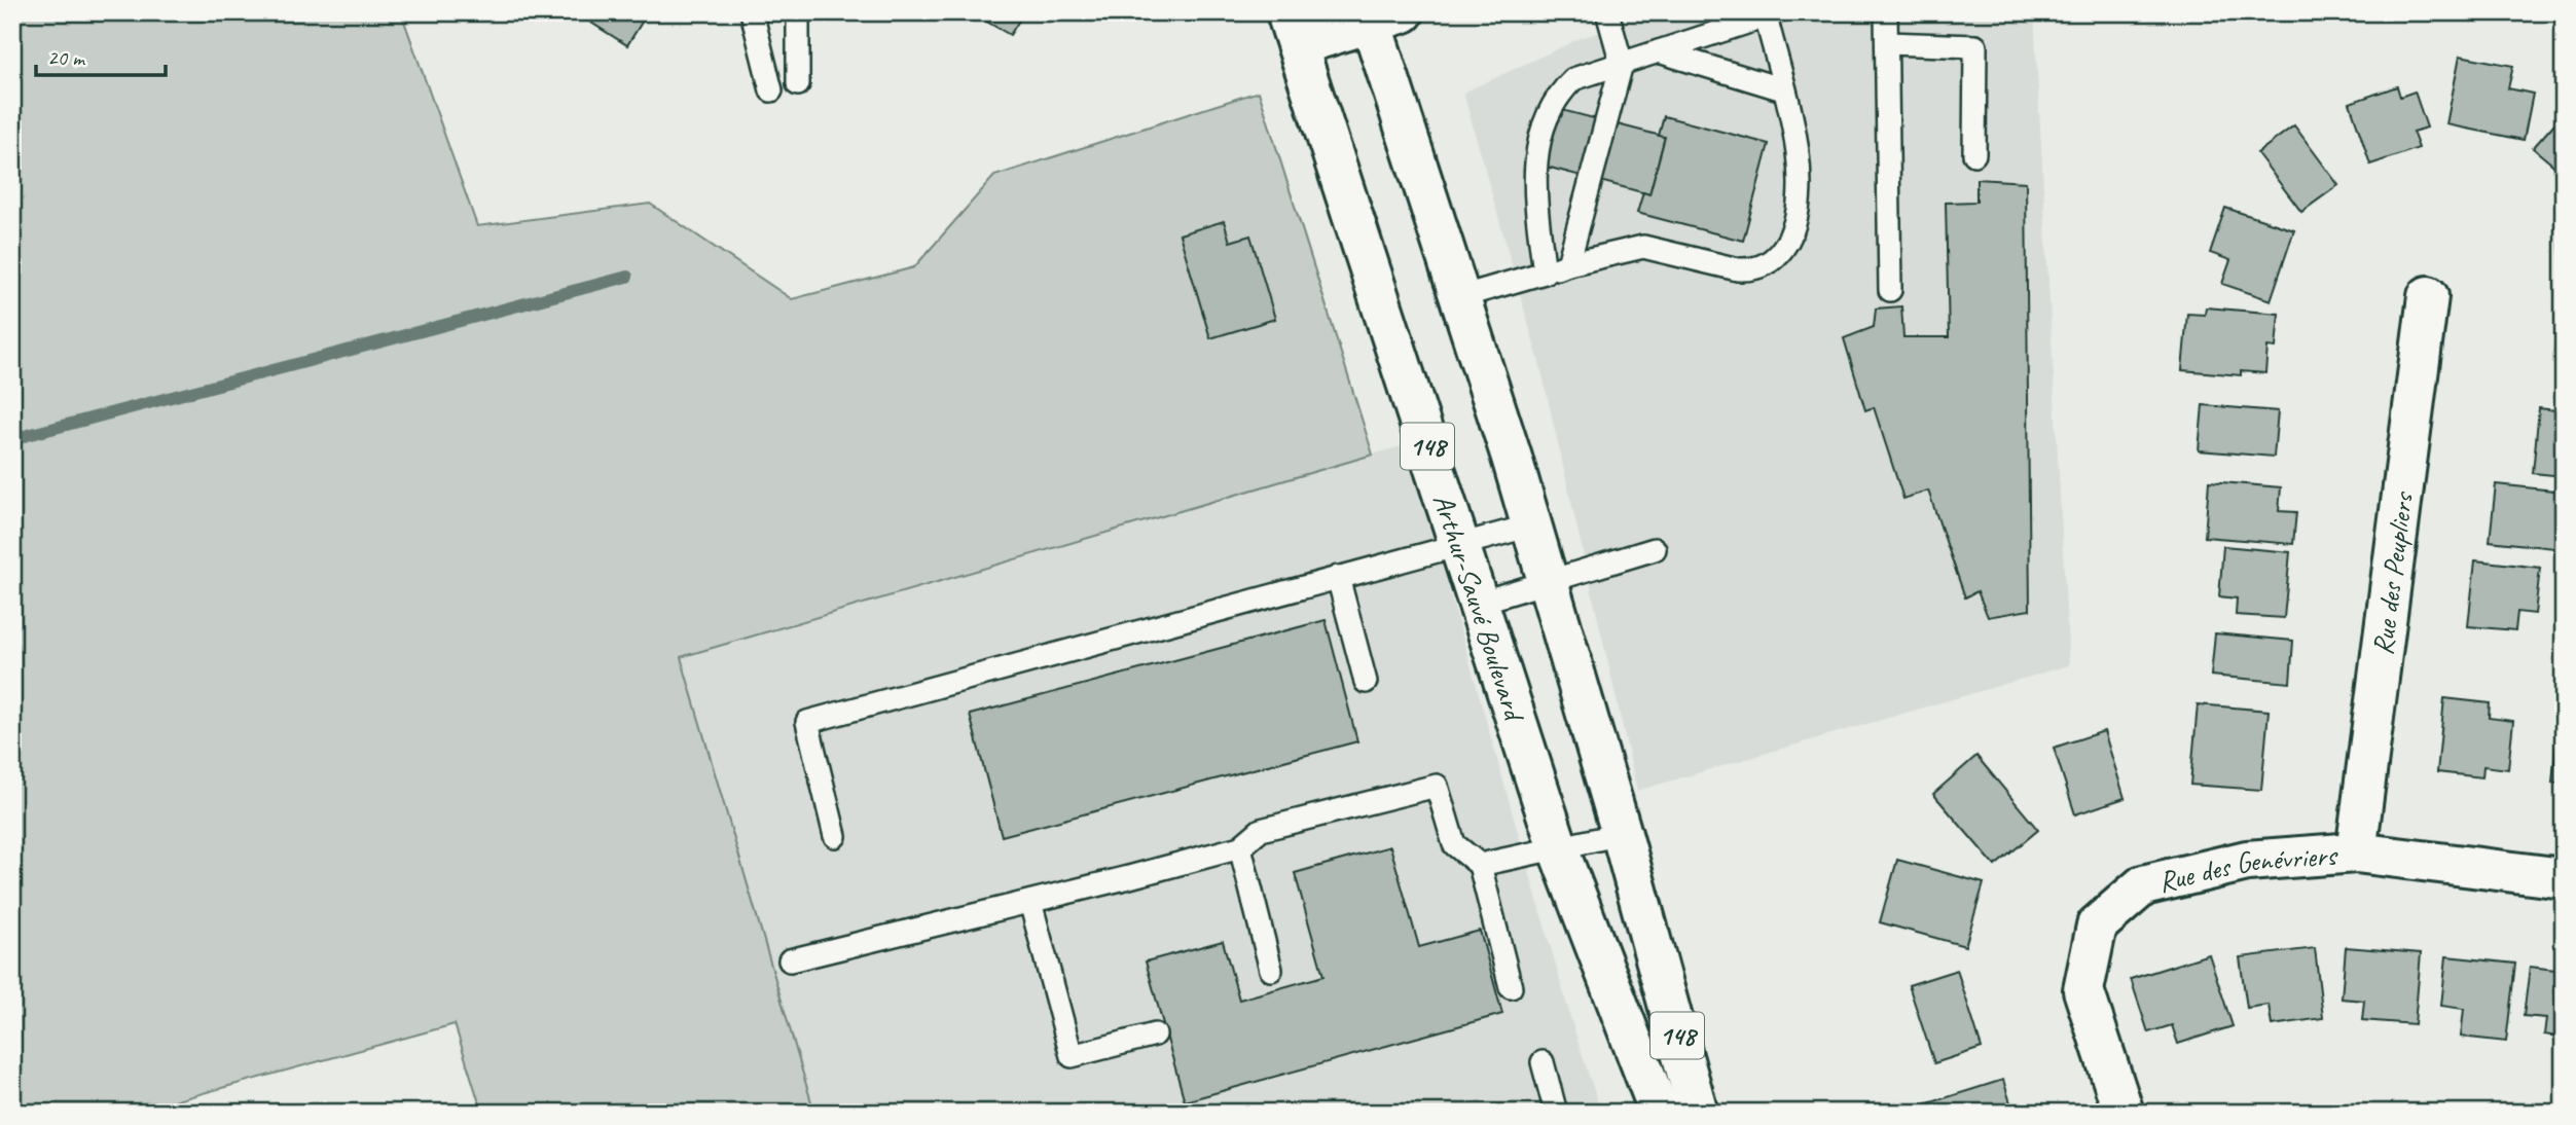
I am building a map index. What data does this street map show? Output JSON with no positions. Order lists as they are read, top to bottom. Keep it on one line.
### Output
{"streets":{"main road":["148","Rue des Peupliers","Arthur-Sauvé Boulevard","Rue des Genévriers"]},"crossings":[["Rue des Peupliers","Rue des Genévriers"]],"scale_bar":"20 m"}
